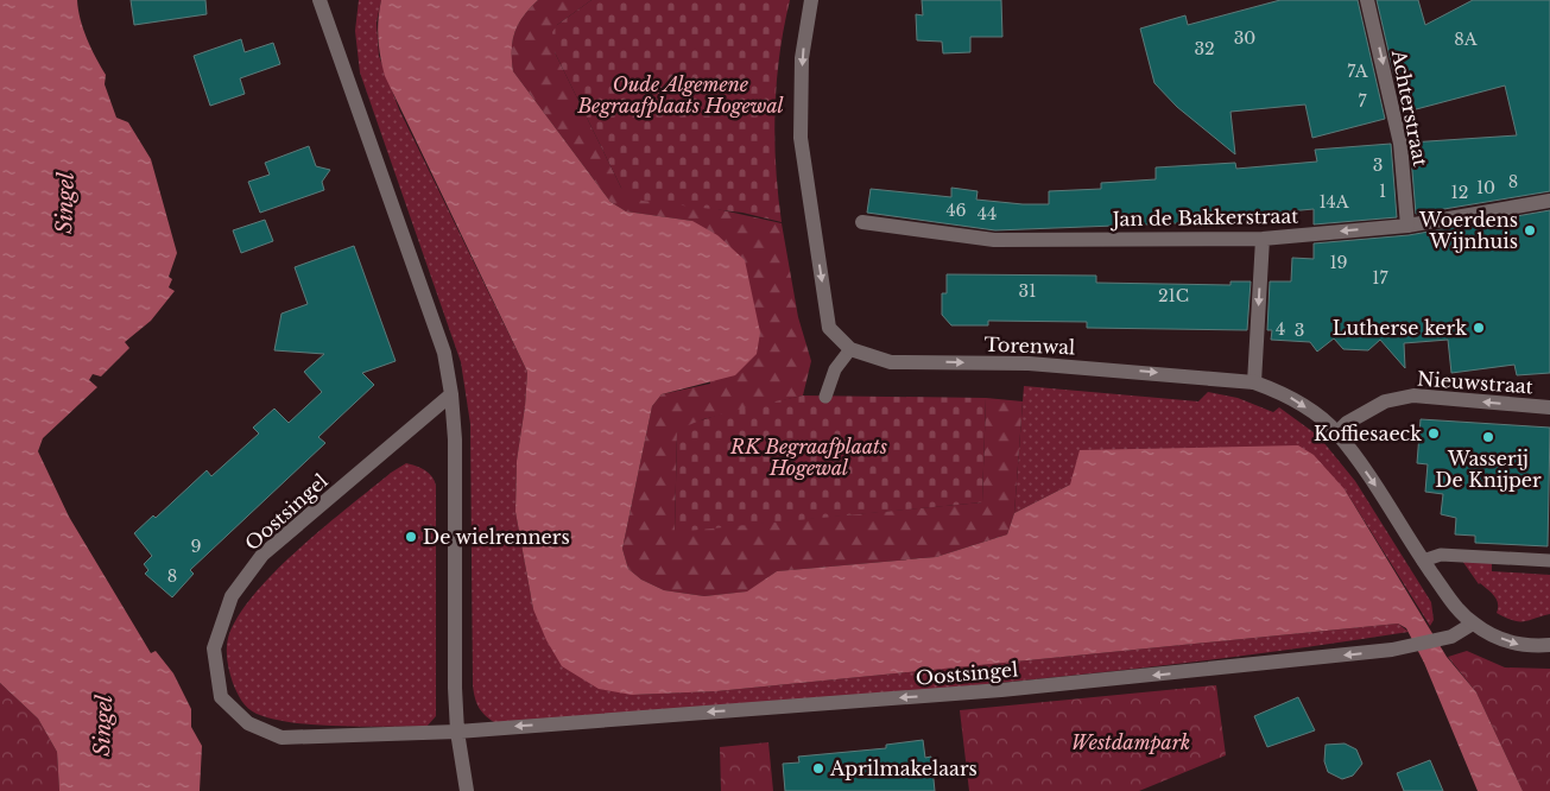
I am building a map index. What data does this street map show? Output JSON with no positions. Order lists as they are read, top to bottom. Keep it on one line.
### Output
{"streets":{"street":["Achterstraat","Jan de Bakkerstraat","Torenwal","Nieuwstraat","Oostsingel"]},"crossings":[["Achterstraat","Jan de Bakkerstraat"],["Torenwal","Nieuwstraat"],["Torenwal","Oostsingel"]],"one_way":["Achterstraat","Torenwal","Nieuwstraat","Oostsingel"],"water":["Singel"],"parks":["Oude Algemene Begraafplaats Hogewal","RK Begraafplaats Hogewal","Westdampark"],"places":["Woerdens Wijnhuis","Lutherse kerk","Koffiesaeck","Wasserij De Knijper","De wielrenners","Aprilmakelaars"],"house_numbers":["30","8A","32","7A","7","3","8","10","1","12","14A","46","44","19","17","31","21C","4","3","9","8"]}
